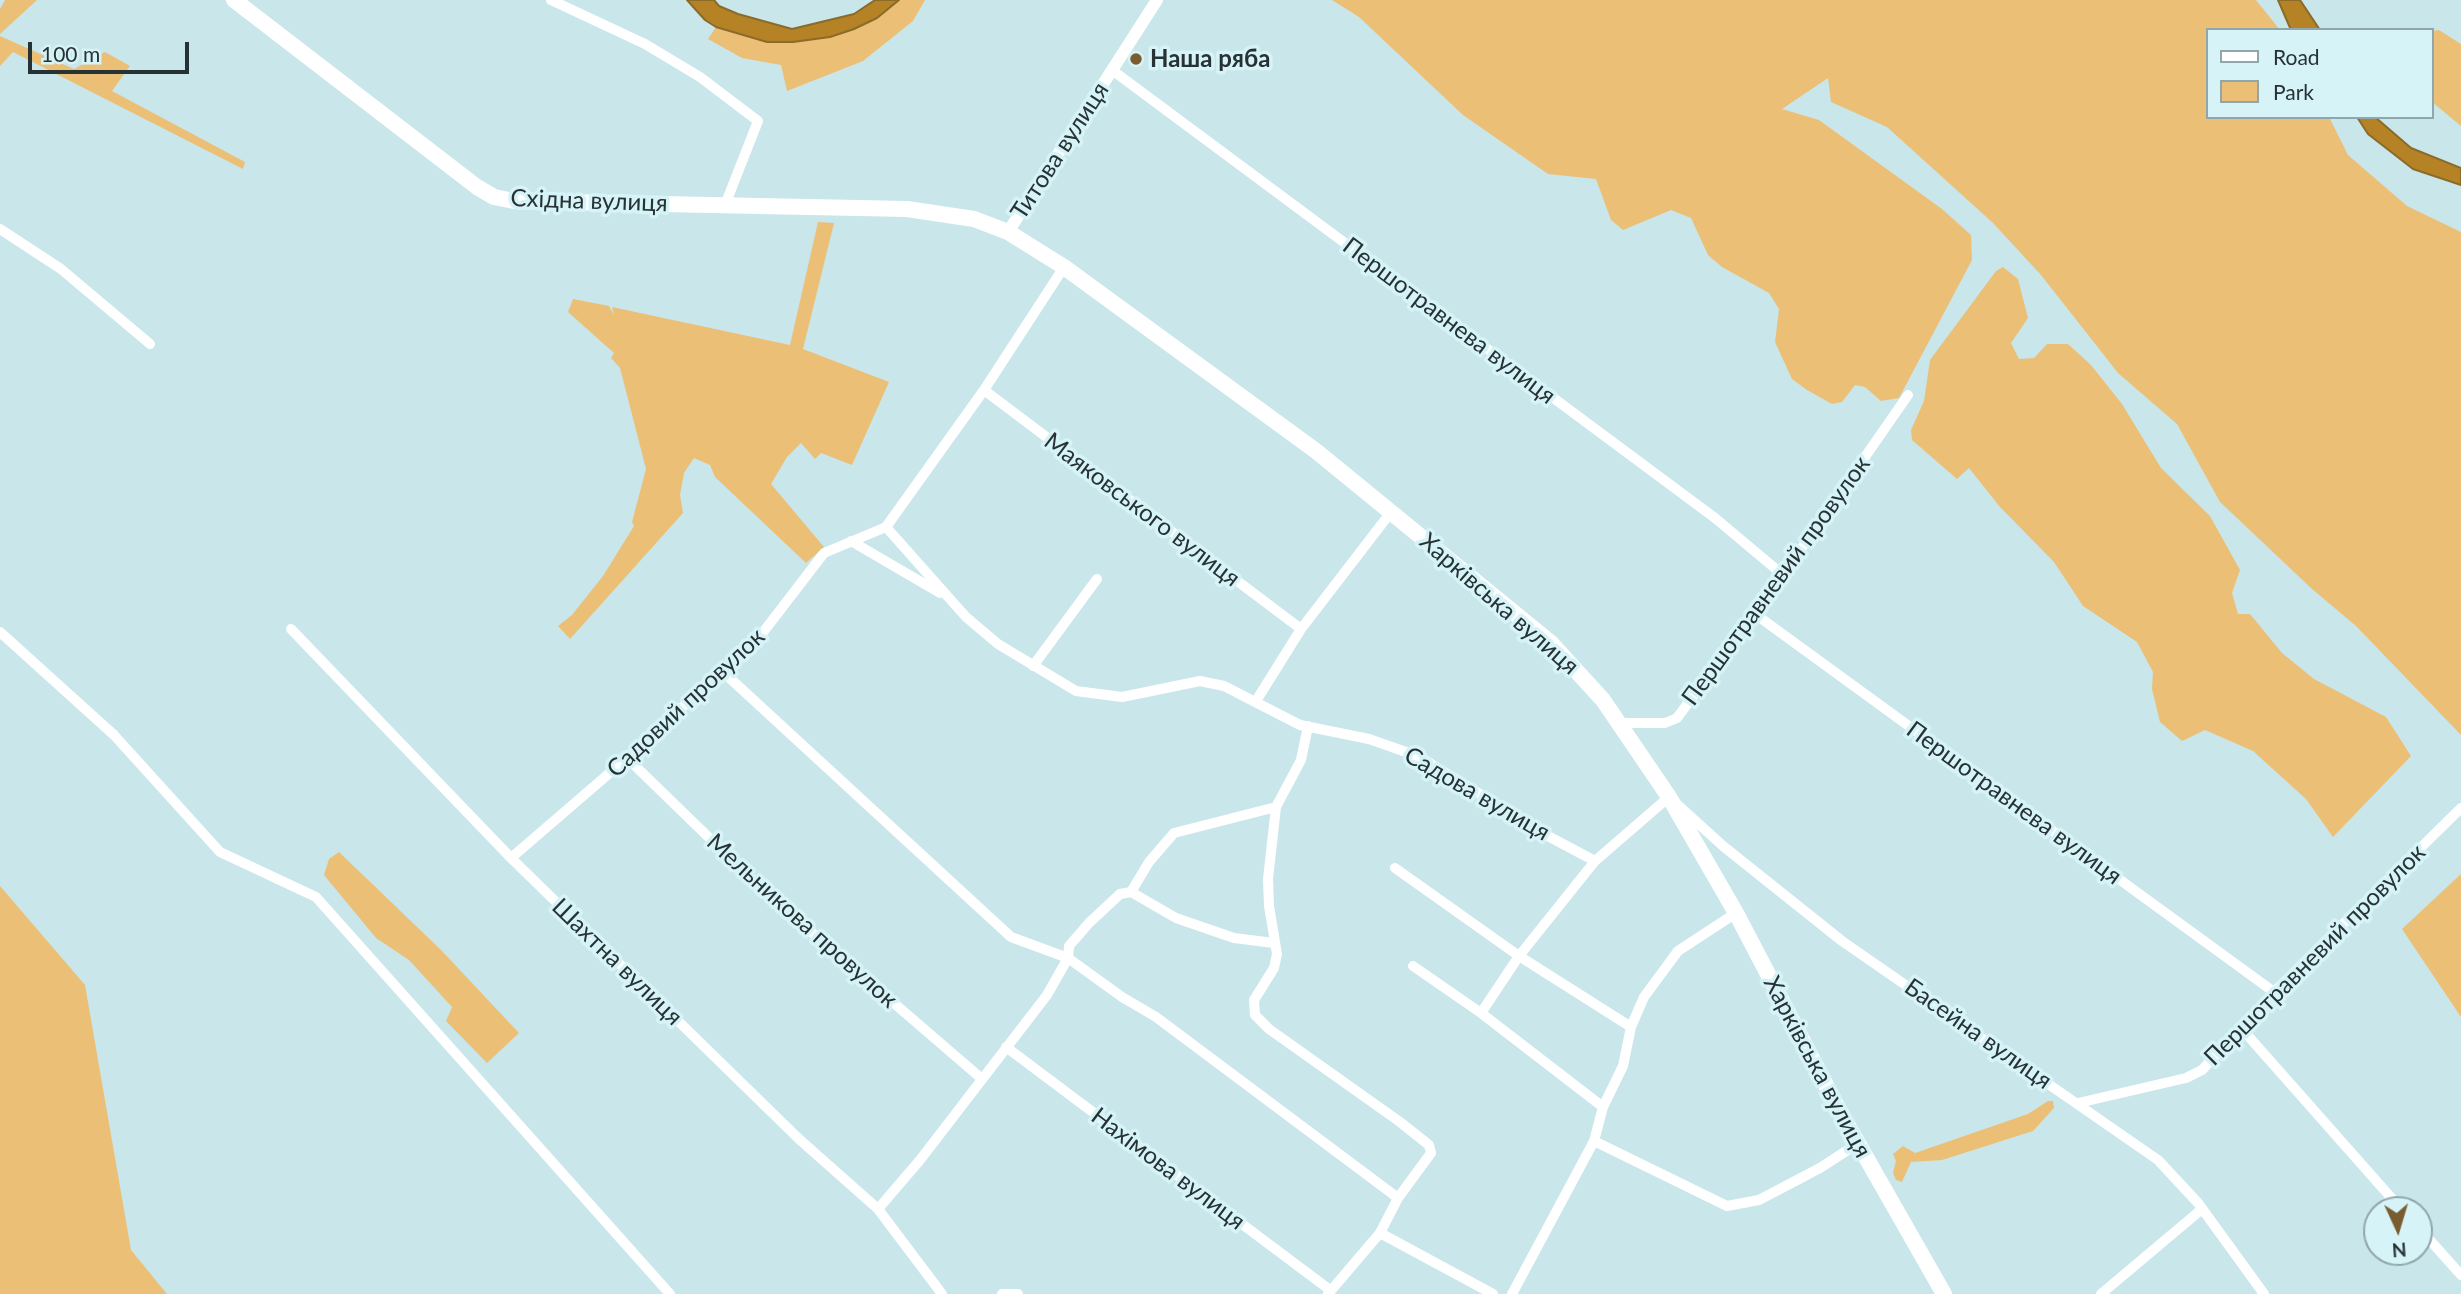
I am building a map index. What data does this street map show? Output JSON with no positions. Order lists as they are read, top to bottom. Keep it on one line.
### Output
{"streets":{"main road":["Східна вулиця","Харківська вулиця"],"street":["Титова вулиця","Першотравнева вулиця","Маяковського вулиця","Першотравневий провулок","Садовий провулок","Садова вулиця","Мельникова провулок","Шахтна вулиця","Басейна вулиця","Нахімова вулиця"]},"crossings":[["Титова вулиця","Східна вулиця"],["Титова вулиця","Першотравнева вулиця"],["Титова вулиця","Харківська вулиця"],["Східна вулиця","Харківська вулиця"],["Першотравнева вулиця","Першотравневий провулок"],["Першотравневий провулок","Харківська вулиця"],["Першотравневий провулок","Басейна вулиця"],["Харківська вулиця","Басейна вулиця"],["Садовий провулок","Садова вулиця"],["Садовий провулок","Мельникова провулок"],["Садовий провулок","Шахтна вулиця"]],"places":["Наша ряба"],"legend":["Road","Park"],"scale_bar":"100 m","north":"bottom"}
